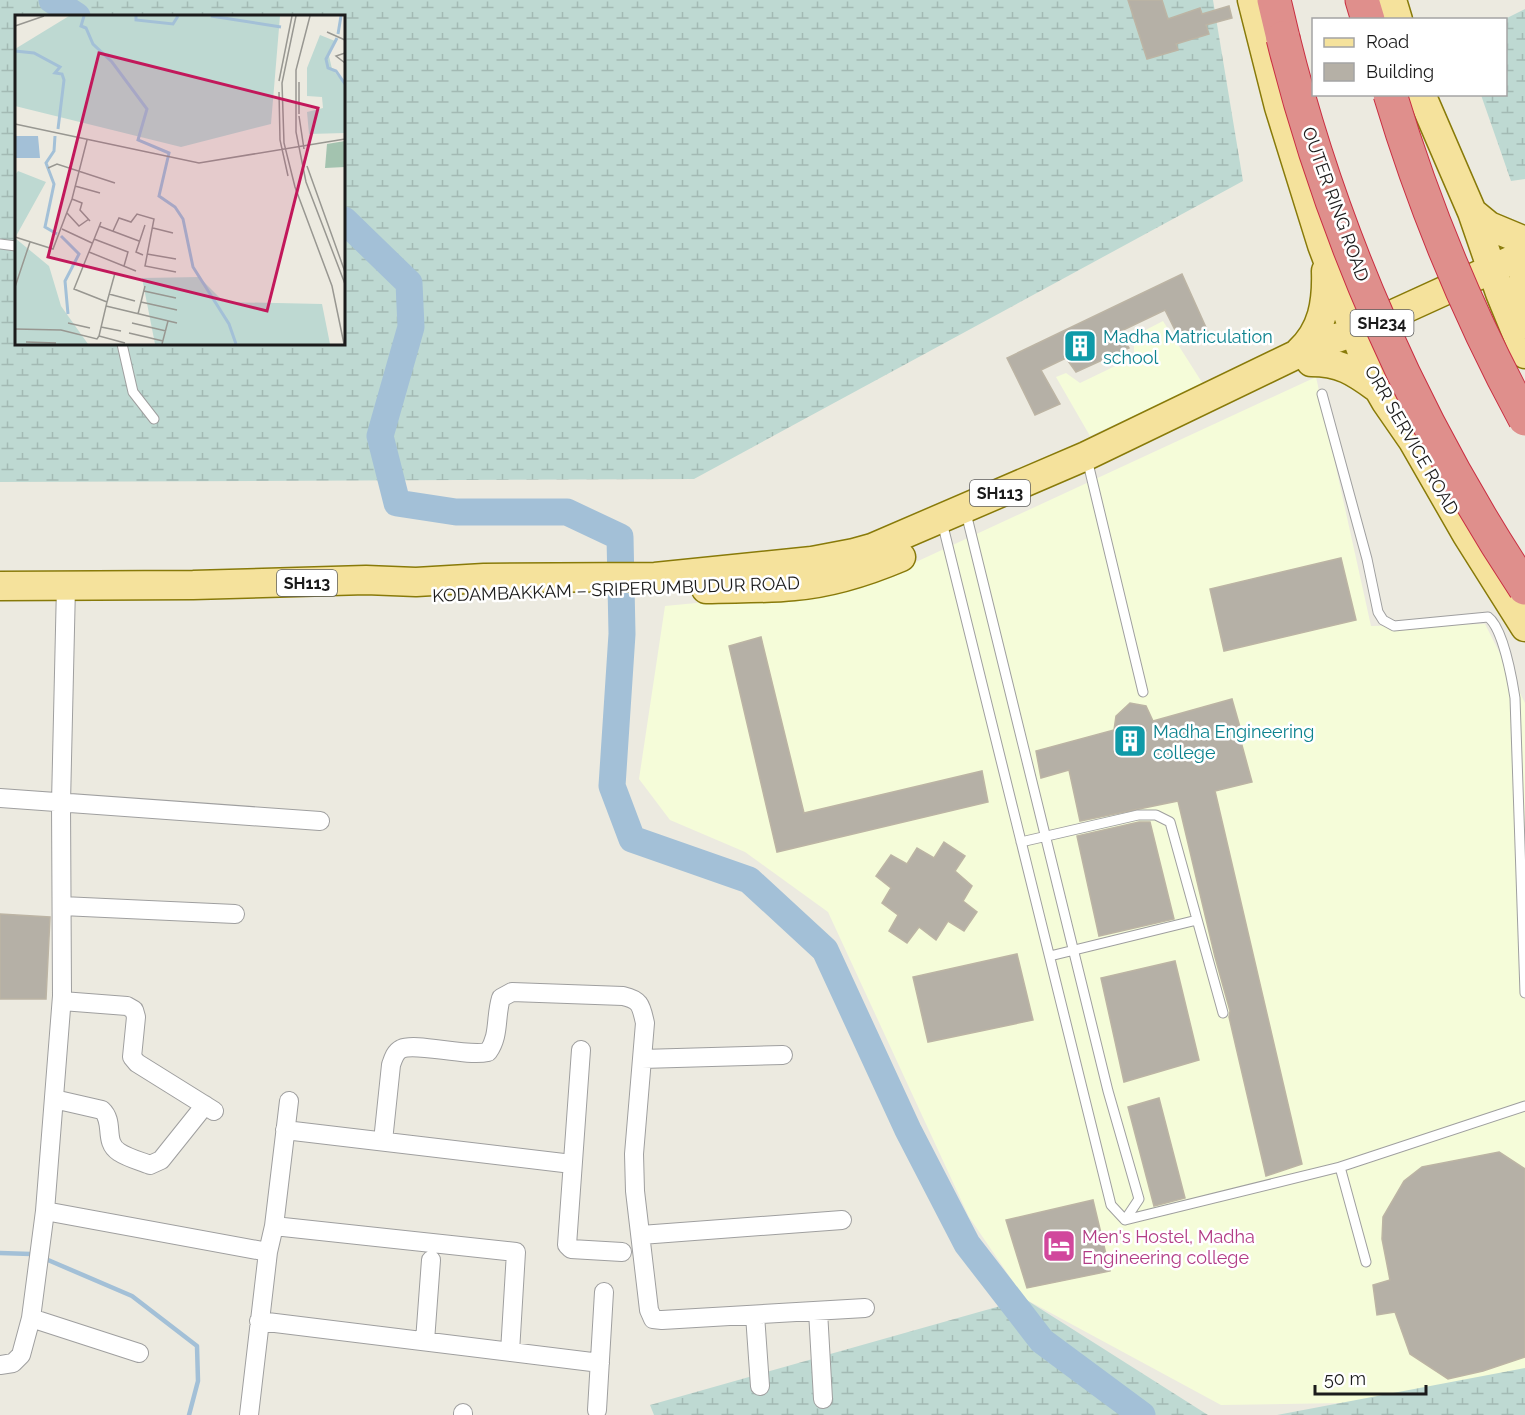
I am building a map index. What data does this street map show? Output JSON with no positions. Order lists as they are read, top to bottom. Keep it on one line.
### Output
{"streets":{"highway":["OUTER RING ROAD","SH234"],"main road":["ORR SERVICE ROAD","SH113","KODAMBAKKAM – SRIPERUMBUDUR ROAD"]},"crossings":[["ORR SERVICE ROAD","KODAMBAKKAM – SRIPERUMBUDUR ROAD"]],"places":{"building":["Madha Matriculation school","Madha Engineering college"],"hotel":["Men's Hostel, Madha Engineering college"]},"legend":["Road","Building"],"scale_bar":"50 m"}
